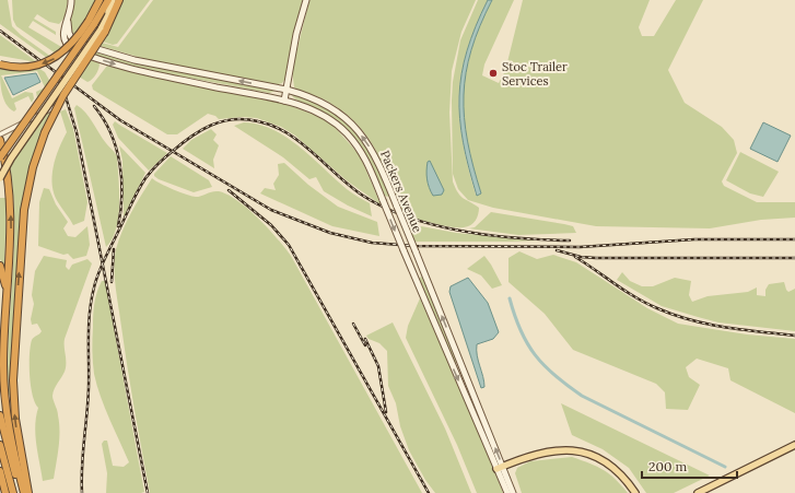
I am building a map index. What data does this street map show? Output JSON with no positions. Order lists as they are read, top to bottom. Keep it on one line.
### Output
{"streets":{"main road":["Packers Avenue"]},"places":["Stoc Trailer Services"],"scale_bar":"200 m"}
